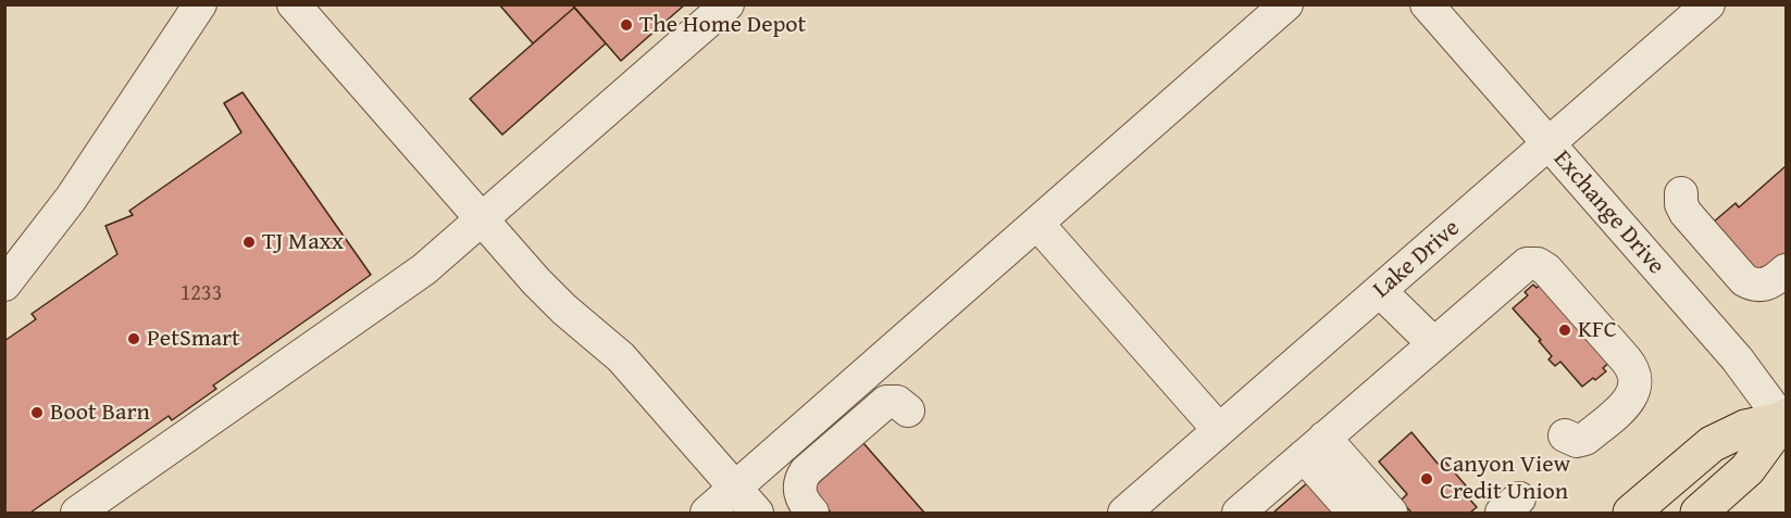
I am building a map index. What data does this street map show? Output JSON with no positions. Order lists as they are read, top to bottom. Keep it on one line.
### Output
{"streets":{"street":["Exchange Drive","Lake Drive"]},"crossings":[["Exchange Drive","Lake Drive"]],"places":["The Home Depot","TJ Maxx","KFC","PetSmart","Boot Barn","Canyon View Credit Union"],"house_numbers":["1233"]}
